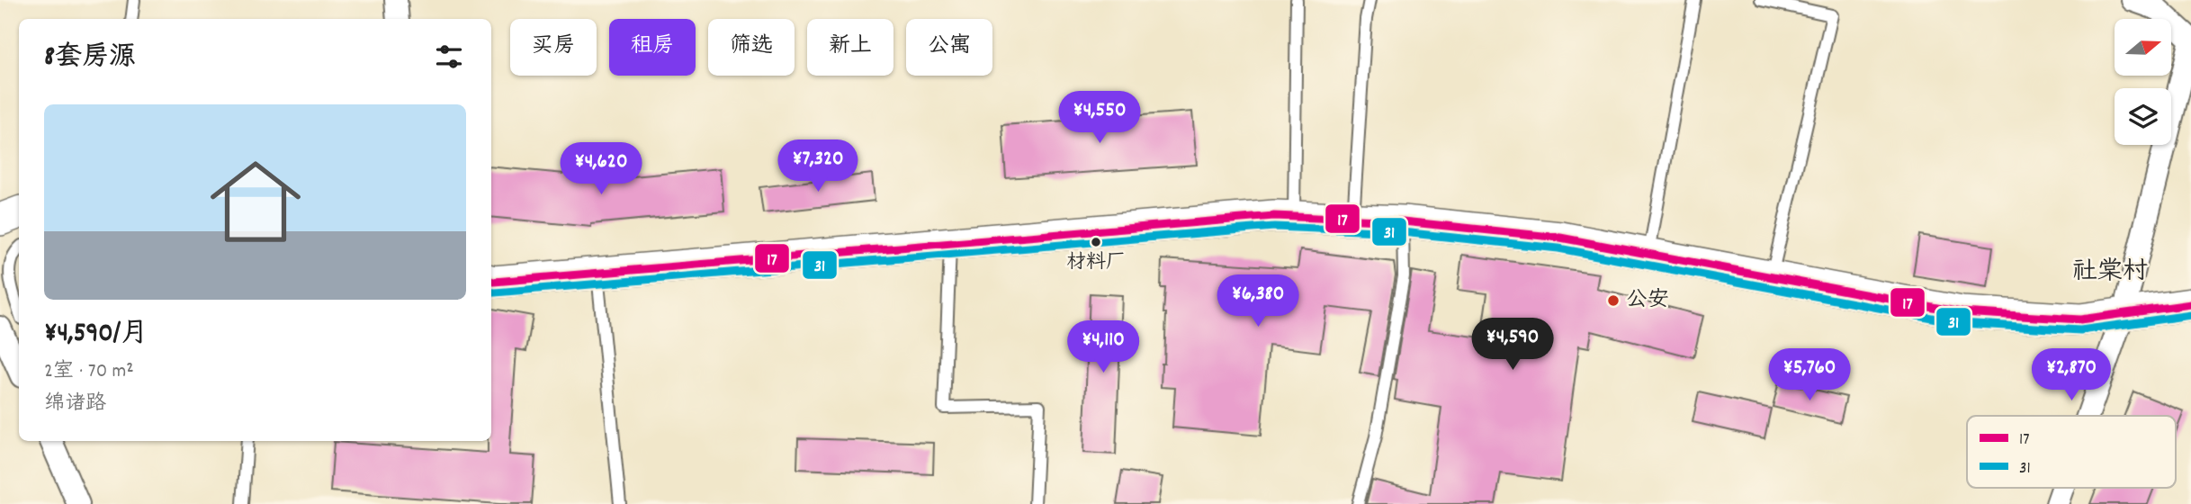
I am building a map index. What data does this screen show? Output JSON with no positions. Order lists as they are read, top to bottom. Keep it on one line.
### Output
{"districts":["社棠村"],"places":["材料厂","公安"],"lines":["transit line 17","transit line 31"],"legend":["17","31"],"north":"right","page":{"chip":["买房","租房","筛选","新上","公寓"],"heading":"8套房源","price":["¥4,550","¥7,320","¥4,620","¥6,380","¥4,590","¥4,110","¥5,760","¥2,870"],"list":[{"name":"¥4,590/月","note":"2室 · 70 m² · 绵诸路"}]}}
